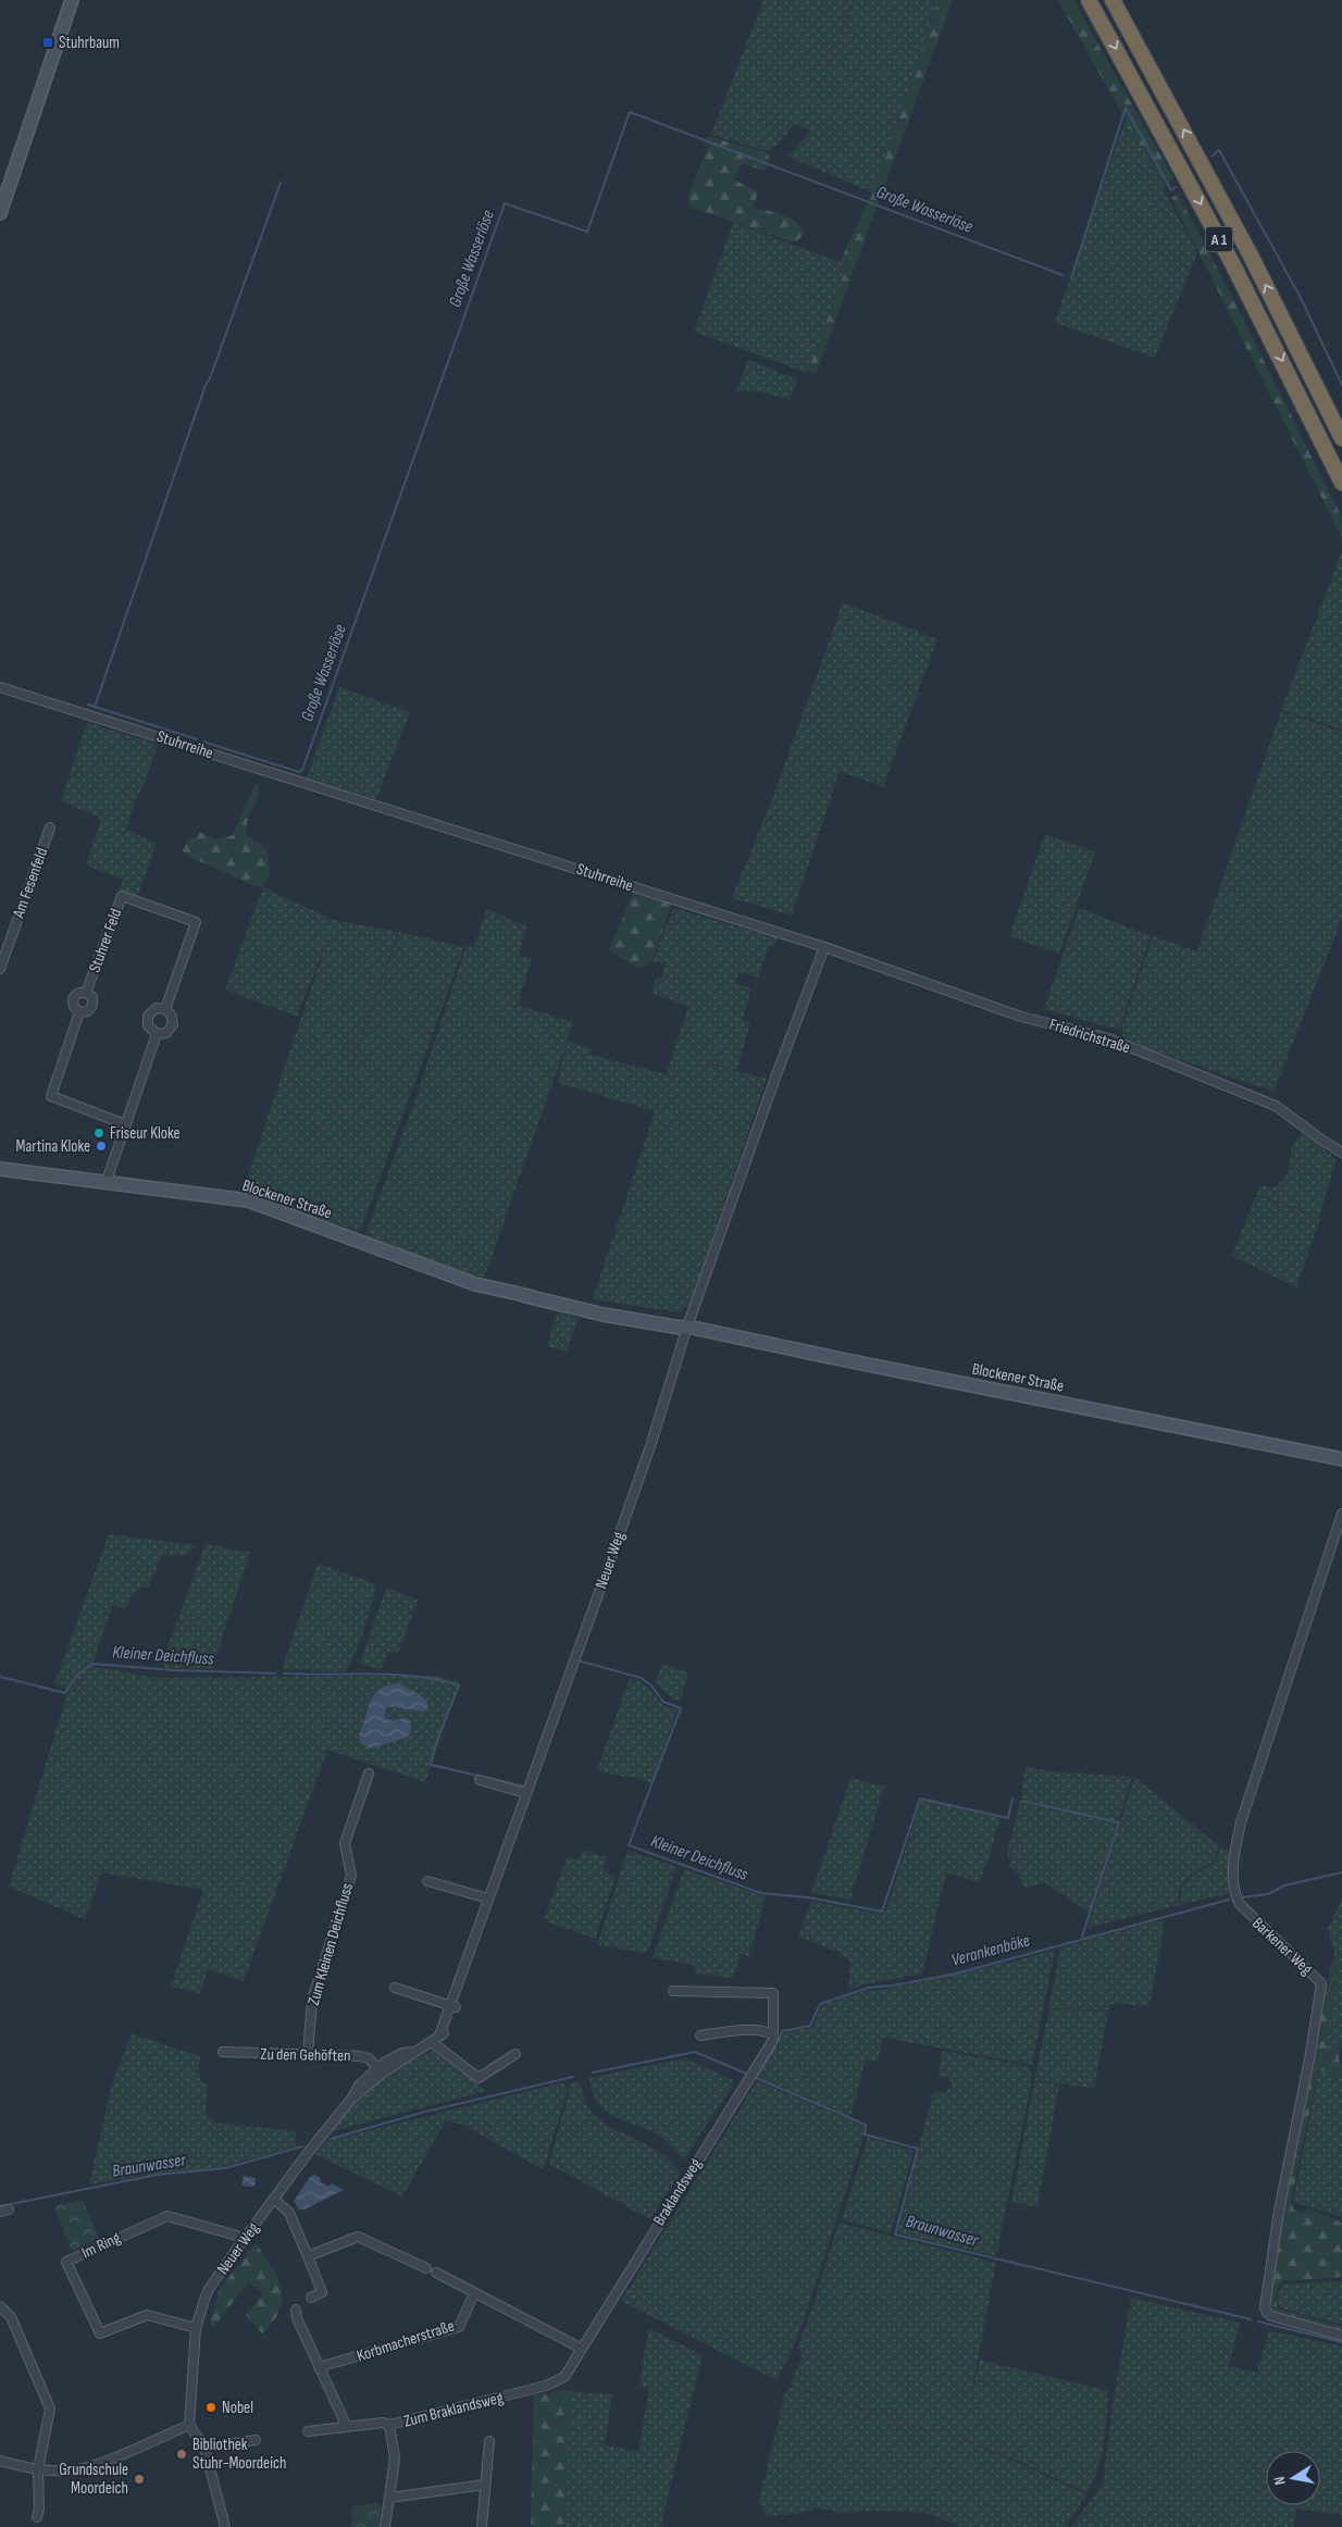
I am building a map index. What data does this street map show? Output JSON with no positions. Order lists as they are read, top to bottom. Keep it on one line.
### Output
{"streets":{"highway":["A 1"],"street":["Stuhrreihe","Am Fesenfeld","Stuhrer Feld","Friedrichstraße","Blockener Straße","Neuer Weg","Zum Kleinen Deichfluss","Barkener Weg","Zu den Gehöften","Braklandsweg","Im Ring","Korbmacherstraße","Zum Braklandsweg"]},"crossings":[["Stuhrreihe","Friedrichstraße"],["Stuhrer Feld","Blockener Straße"],["Blockener Straße","Neuer Weg"],["Neuer Weg","Zu den Gehöften"],["Neuer Weg","Im Ring"],["Zum Kleinen Deichfluss","Zu den Gehöften"],["Braklandsweg","Zum Braklandsweg"]],"water":["Große Wasserlöse","Kleiner Deichfluss","Verankenbäke","Braunwasser"],"places":{"transit":["Stuhrbaum"],"other":["Friseur Kloke","Martina Kloke","Nobel","Bibliothek Stuhr-Moordeich","Grundschule Moordeich"]},"north":"left"}
